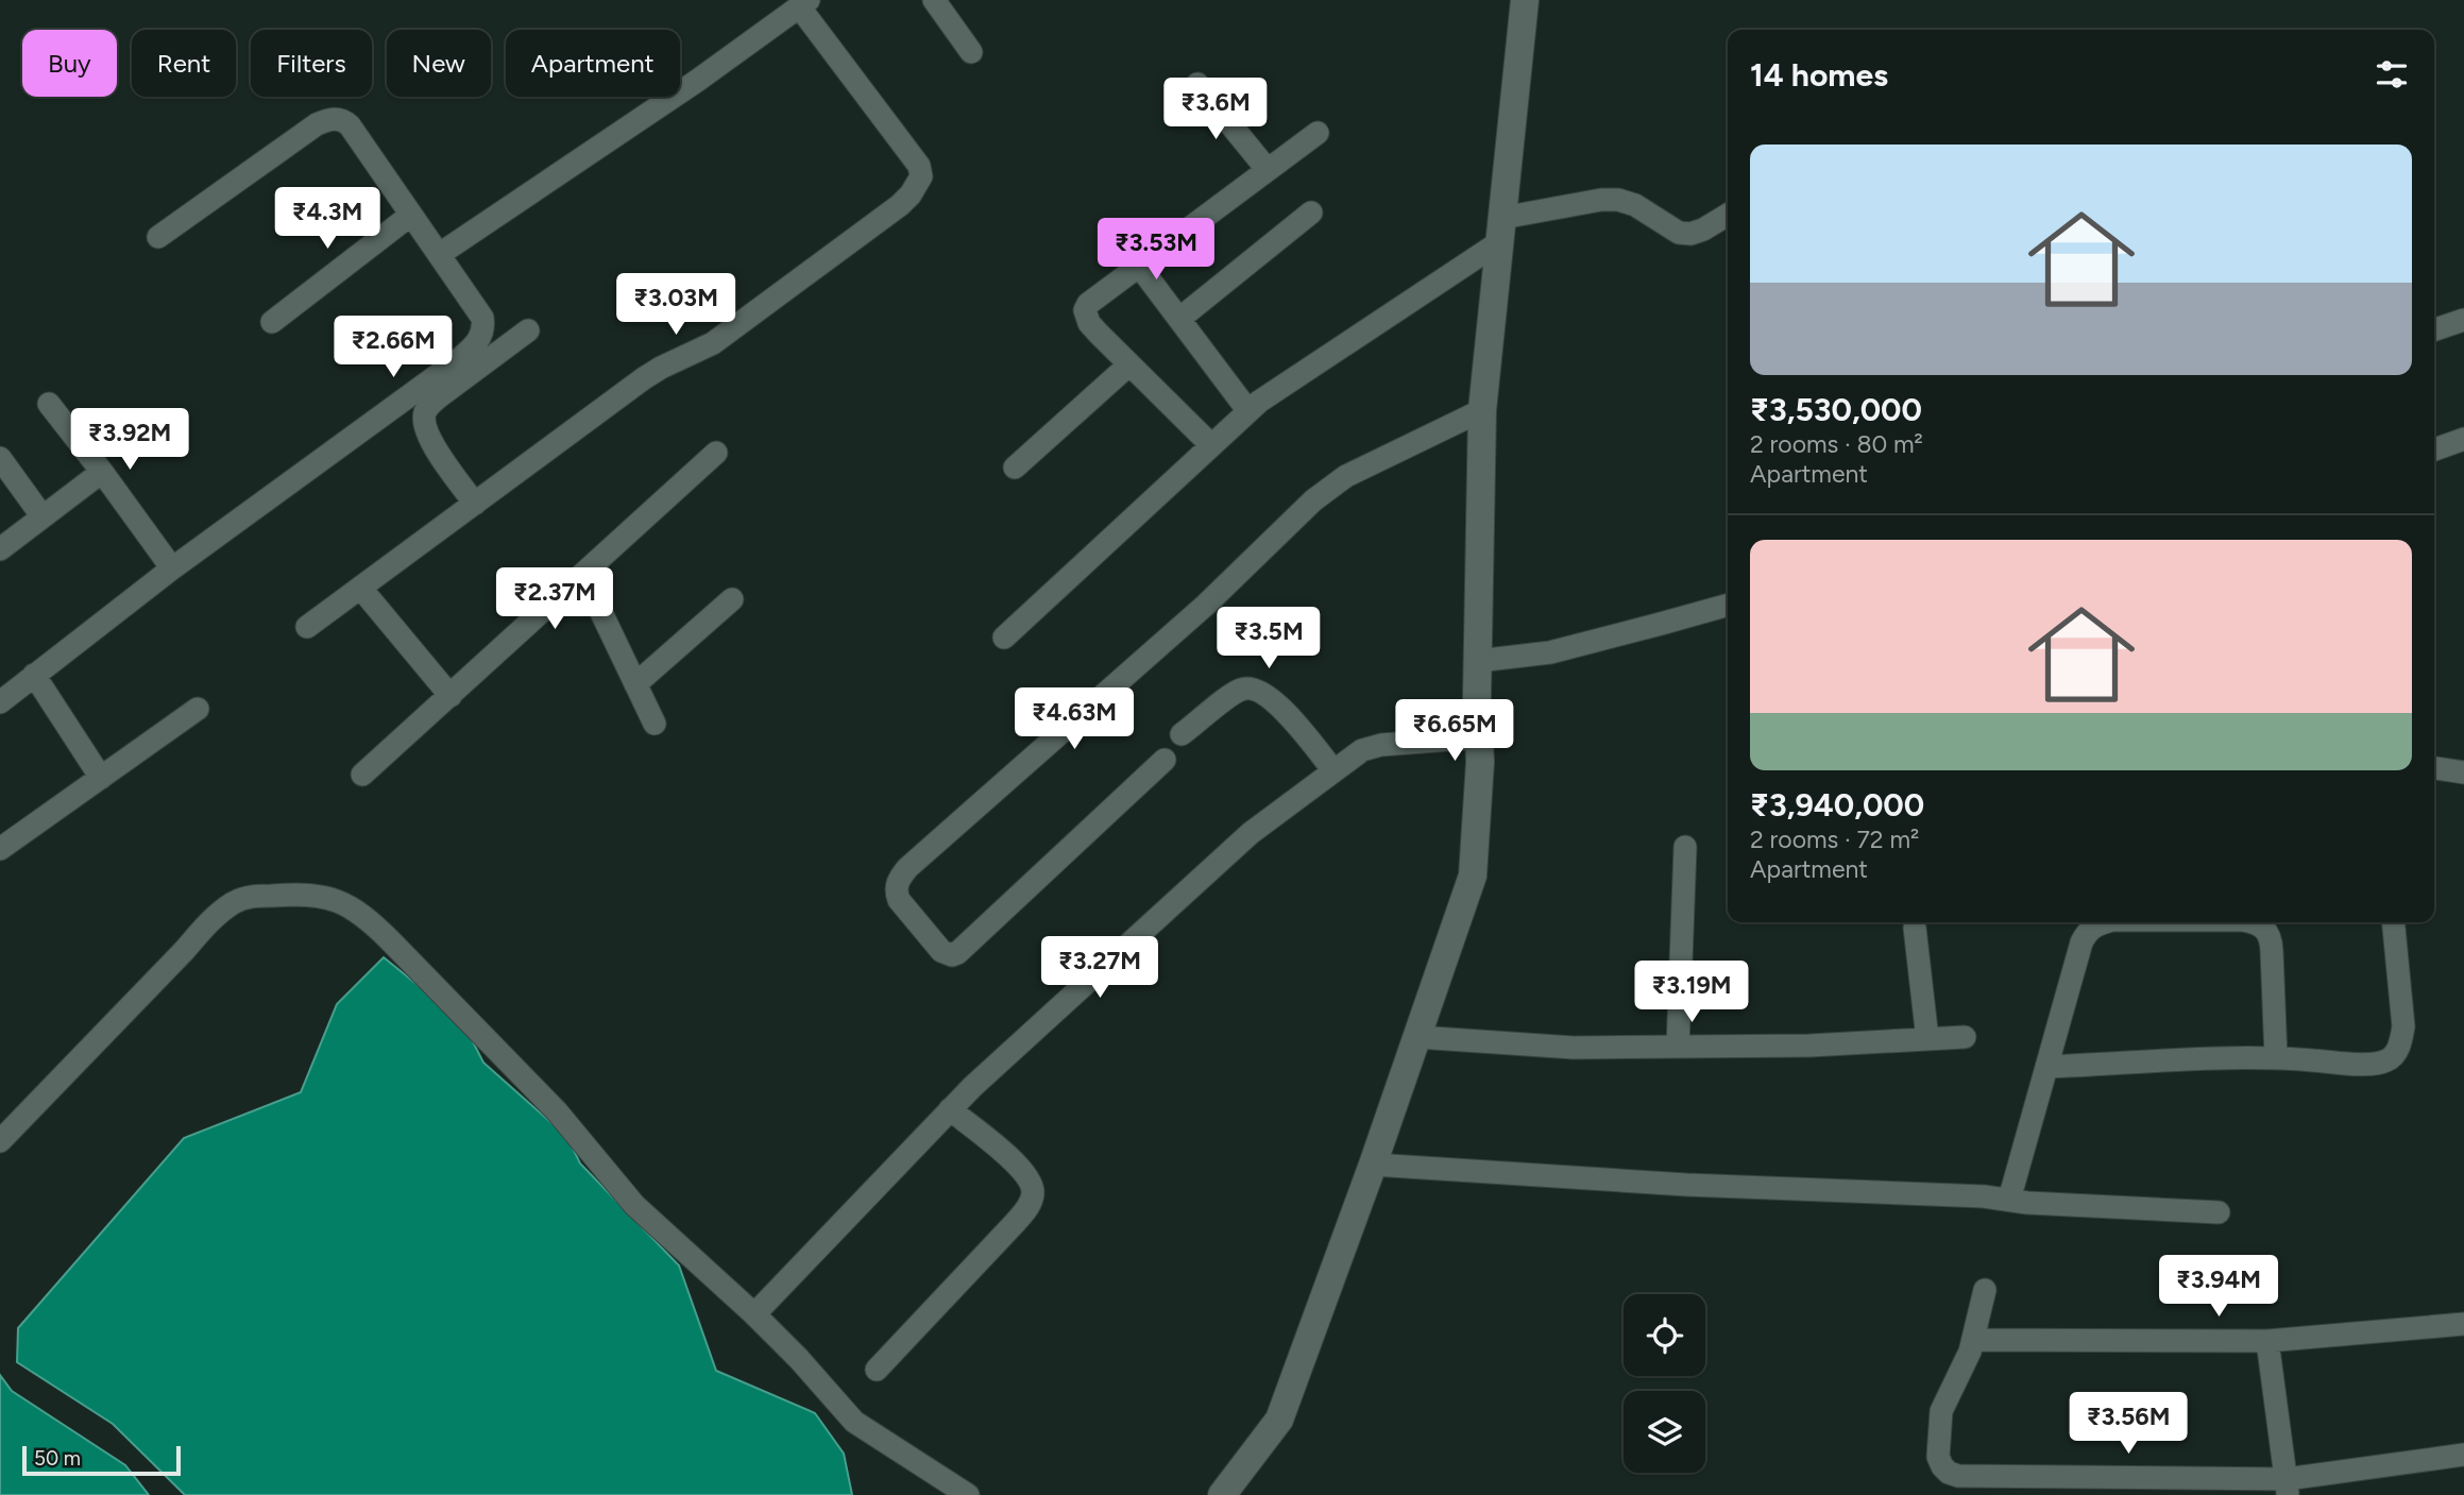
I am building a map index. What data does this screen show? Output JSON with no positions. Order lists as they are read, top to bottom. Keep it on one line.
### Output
{"scale_bar":"50 m","page":{"chip":["Buy","Rent","Filters","New","Apartment"],"heading":"14 homes","price":["₹3.6M","₹4.3M","₹3.53M","₹3.03M","₹2.66M","₹3.92M","₹2.37M","₹3.5M","₹4.63M","₹6.65M","₹3.27M","₹3.19M","₹3.94M","₹3.56M"],"list":[{"name":"₹3,530,000","note":"2 rooms · 80 m² · Apartment"},{"name":"₹3,940,000","note":"2 rooms · 72 m² · Apartment"}],"scale":"50 m"}}
